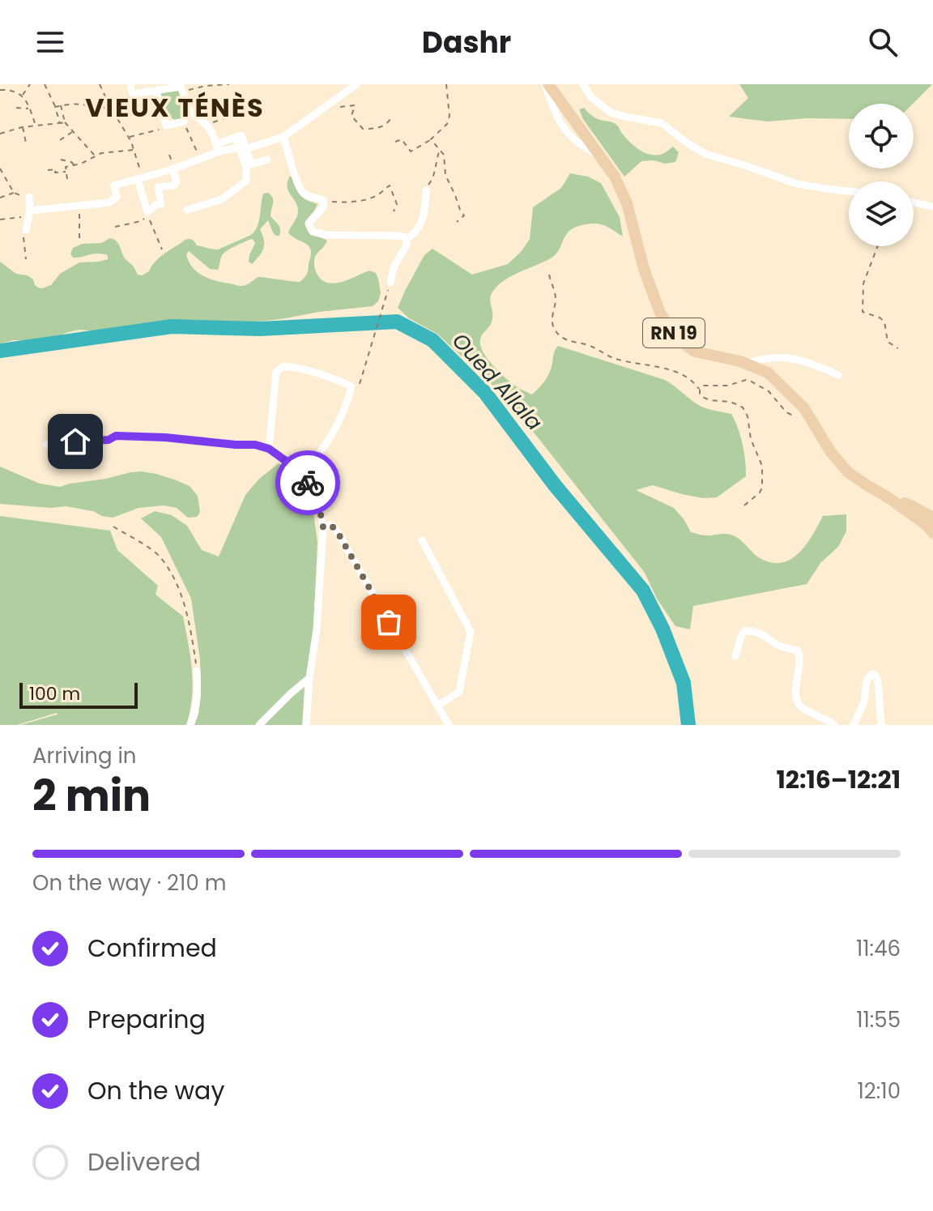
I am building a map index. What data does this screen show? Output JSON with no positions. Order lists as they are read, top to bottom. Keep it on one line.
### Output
{"streets":{"main road":["RN 19"]},"districts":["VIEUX TÉNÈS"],"water":["Oued Allala"],"scale_bar":"100 m","page":{"header":"Dashr","scale":"100 m","heading":["2 min","Arriving in","12:16–12:21"],"bar":"On the way · 210 m","list":[["Confirmed","11:46"],["Preparing","11:55"],["On the way","12:10"],"Delivered"]}}
